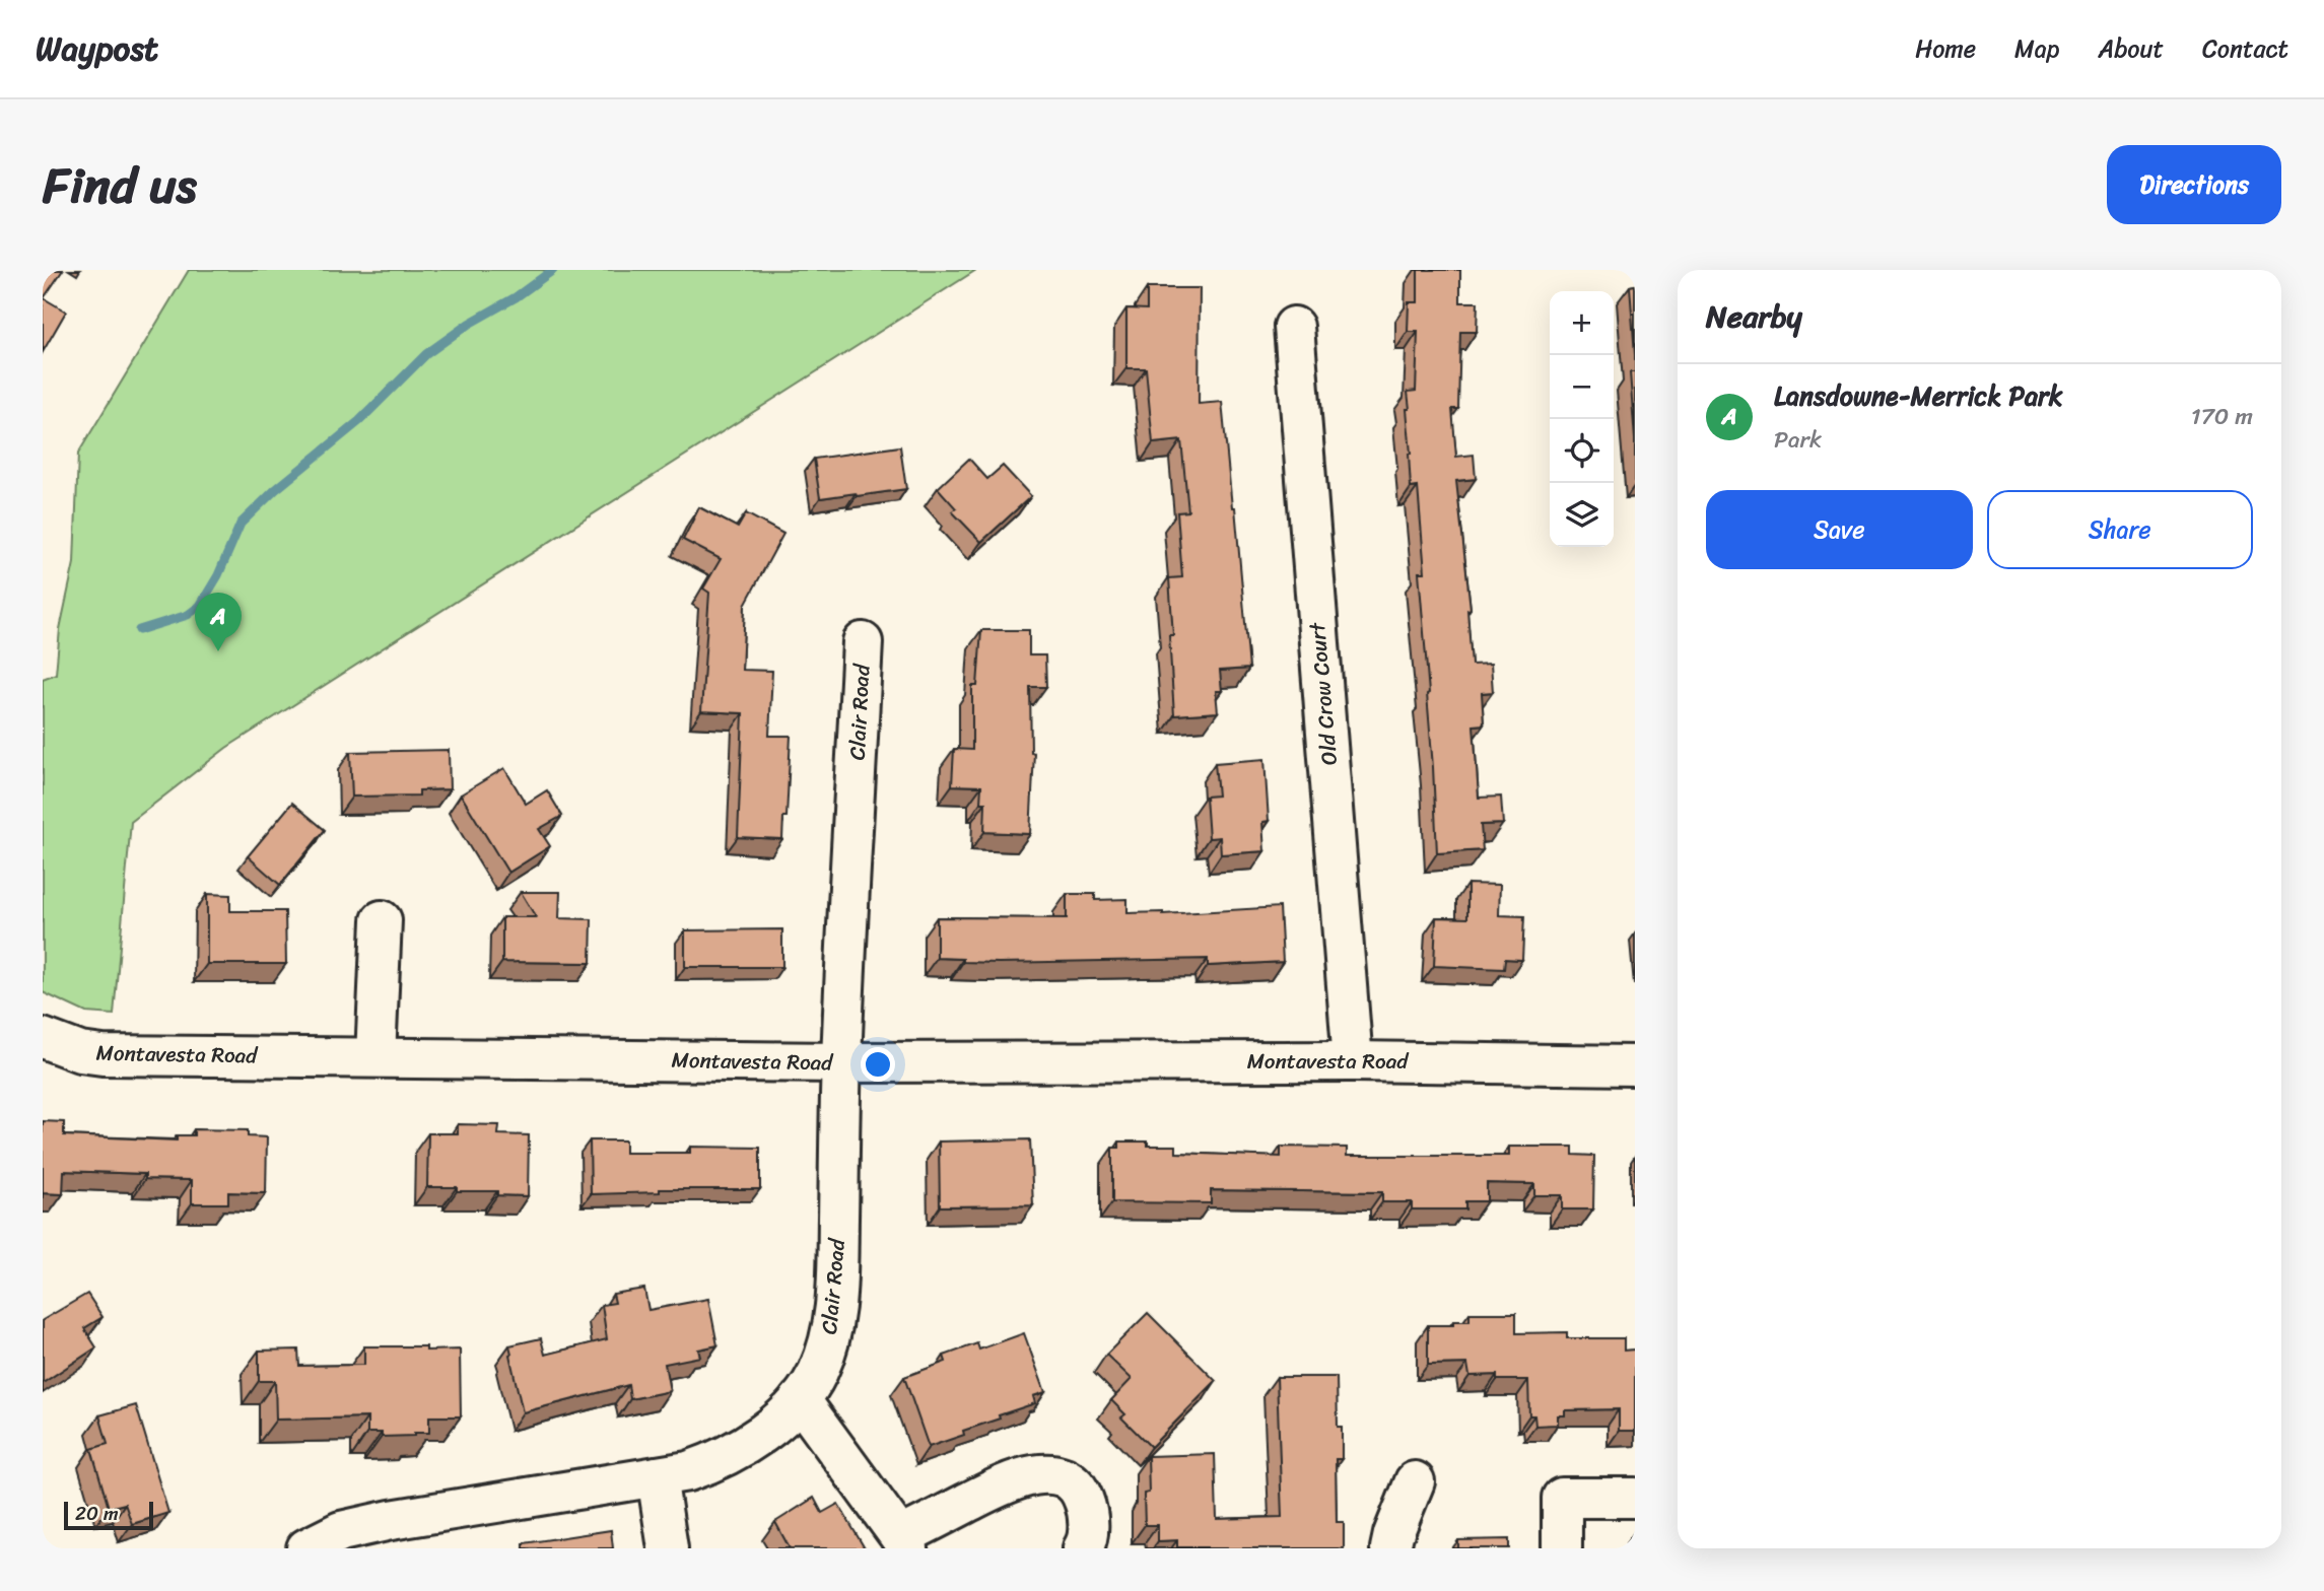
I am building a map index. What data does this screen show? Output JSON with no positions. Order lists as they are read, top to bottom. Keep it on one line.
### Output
{"streets":{"street":["Old Crow Court","Clair Road","Montavesta Road"]},"crossings":[["Old Crow Court","Montavesta Road"],["Clair Road","Montavesta Road"]],"scale_bar":"20 m","page":{"header":"Waypost","nav":["Home","Map","About","Contact"],"title":"Find us","buttons":["Directions",["Save","Share"]],"heading":"Nearby","map_buttons":["+","−"],"list":[{"mark":"A","name":"Lansdowne-Merrick Park","note":"Park","value":"170 m"}],"pins":"A","scale":"20 m"}}
